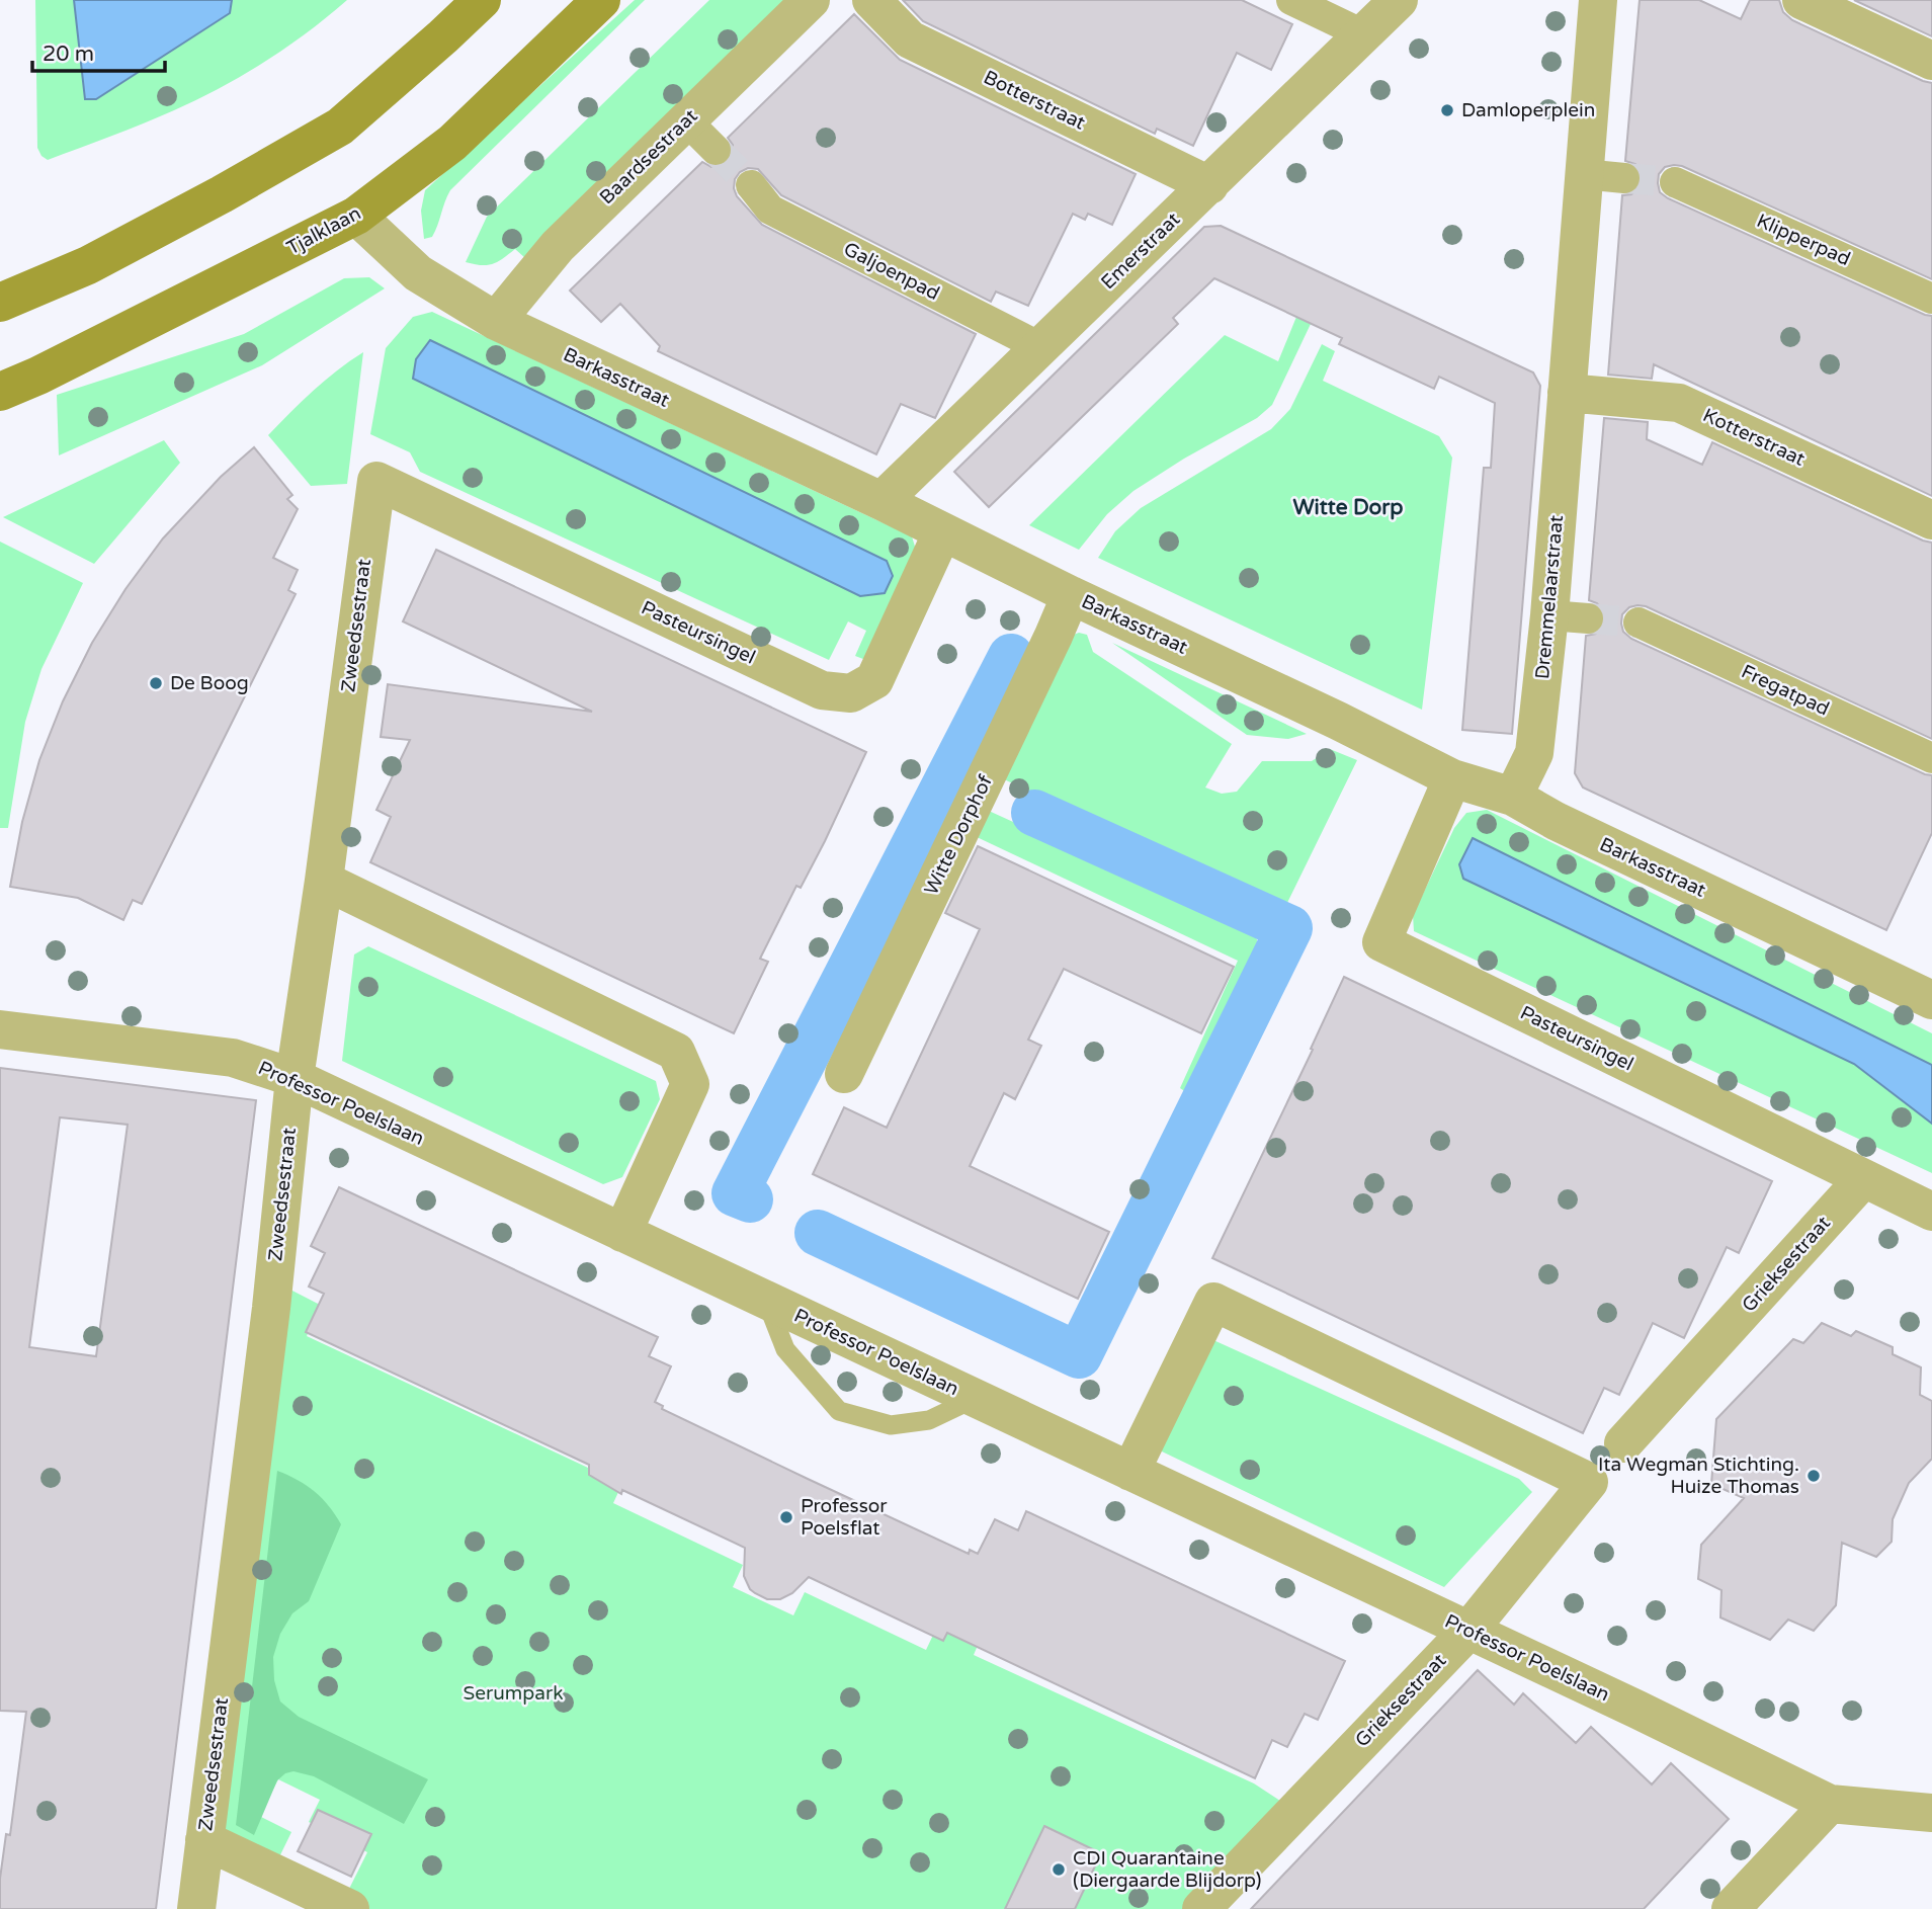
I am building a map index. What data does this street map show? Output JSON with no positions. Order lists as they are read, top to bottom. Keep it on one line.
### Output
{"streets":{"main road":["Tjalklaan"],"street":["Botterstraat","Baardsestraat","Klipperpad","Emerstraat","Galjoenpad","Barkasstraat","Kotterstraat","Dremmelaarstraat","Zweedsestraat","Pasteursingel","Fregatpad","Witte Dorphof","Professor Poelslaan","Grieksestraat"]},"crossings":[["Botterstraat","Emerstraat"],["Baardsestraat","Barkasstraat"],["Tjalklaan","Barkasstraat"],["Emerstraat","Galjoenpad"],["Emerstraat","Barkasstraat"],["Barkasstraat","Dremmelaarstraat"],["Barkasstraat","Pasteursingel"],["Barkasstraat","Witte Dorphof"],["Kotterstraat","Dremmelaarstraat"],["Zweedsestraat","Pasteursingel"],["Zweedsestraat","Professor Poelslaan"],["Pasteursingel","Grieksestraat"],["Professor Poelslaan","Grieksestraat"]],"districts":["Witte Dorp"],"parks":["Serumpark"],"places":["Damloperplein","De Boog","Ita Wegman Stichting. Huize Thomas","Professor Poelsflat","CDI Quarantaine (Diergaarde Blijdorp)"],"scale_bar":"20 m"}
